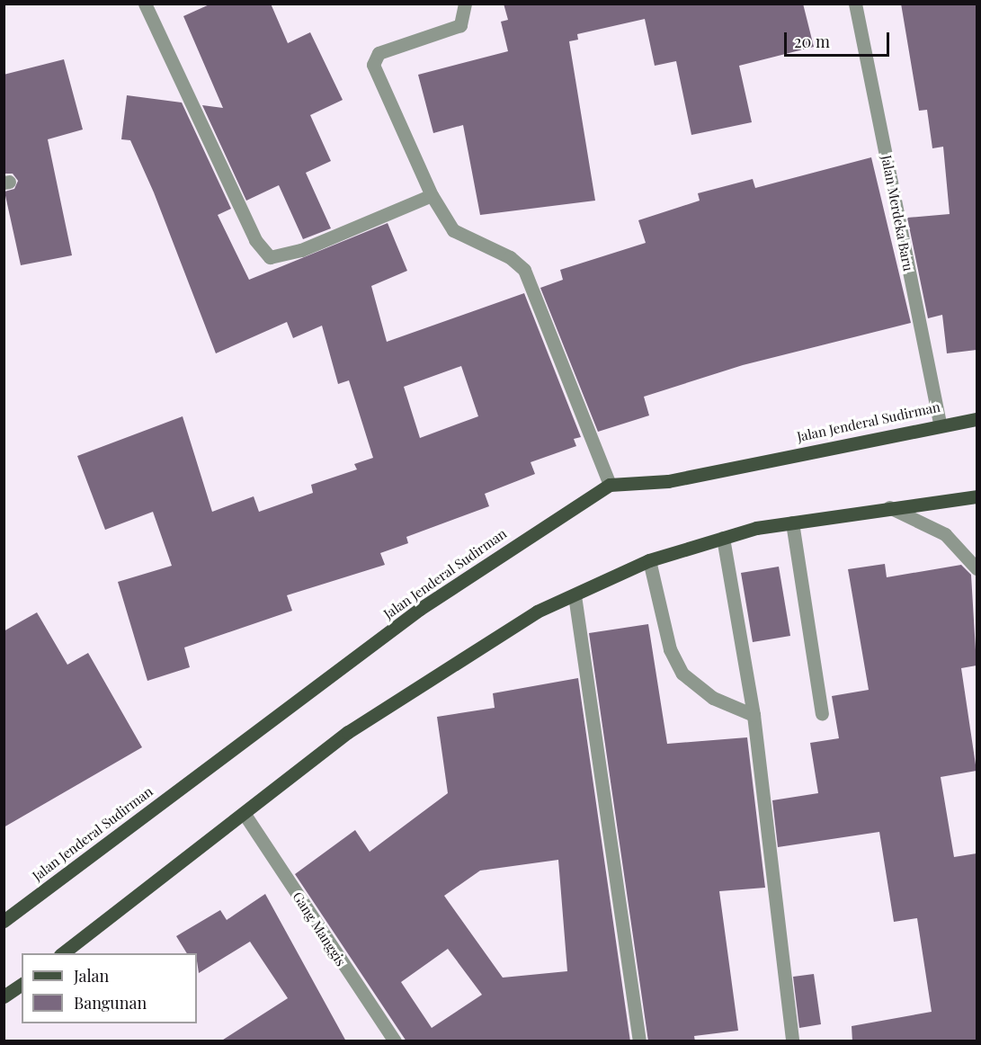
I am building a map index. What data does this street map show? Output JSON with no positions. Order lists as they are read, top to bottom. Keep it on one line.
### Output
{"streets":{"main road":["Jalan Jenderal Sudirman"],"street":["Jalan Merdeka Baru","Gang Manggis"]},"crossings":[["Jalan Merdeka Baru","Jalan Jenderal Sudirman"]],"legend":["Jalan","Bangunan"],"scale_bar":"20 m"}
